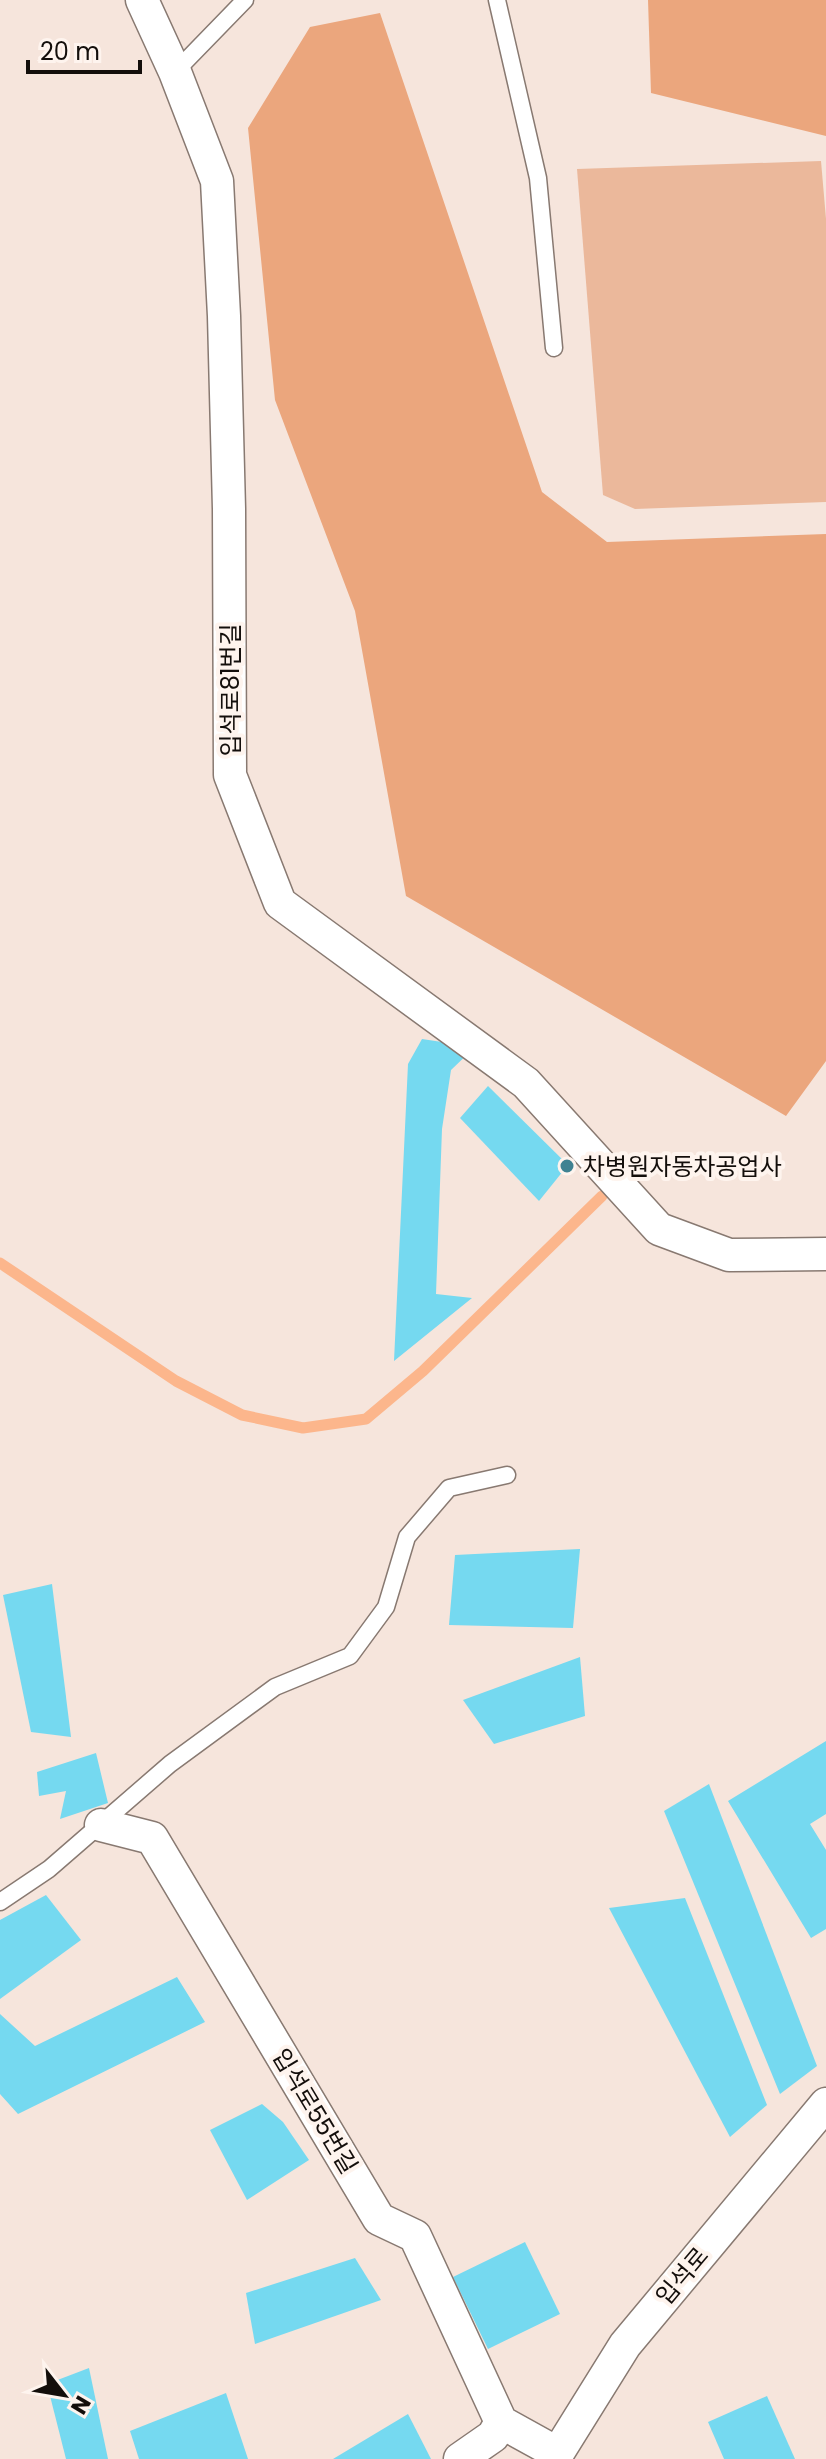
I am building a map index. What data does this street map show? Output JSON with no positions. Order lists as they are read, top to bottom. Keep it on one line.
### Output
{"streets":{"street":["입석로81번길","입석로55번길","입석로"]},"places":["차병원자동차공업사"],"scale_bar":"20 m","north":"bottom right"}
